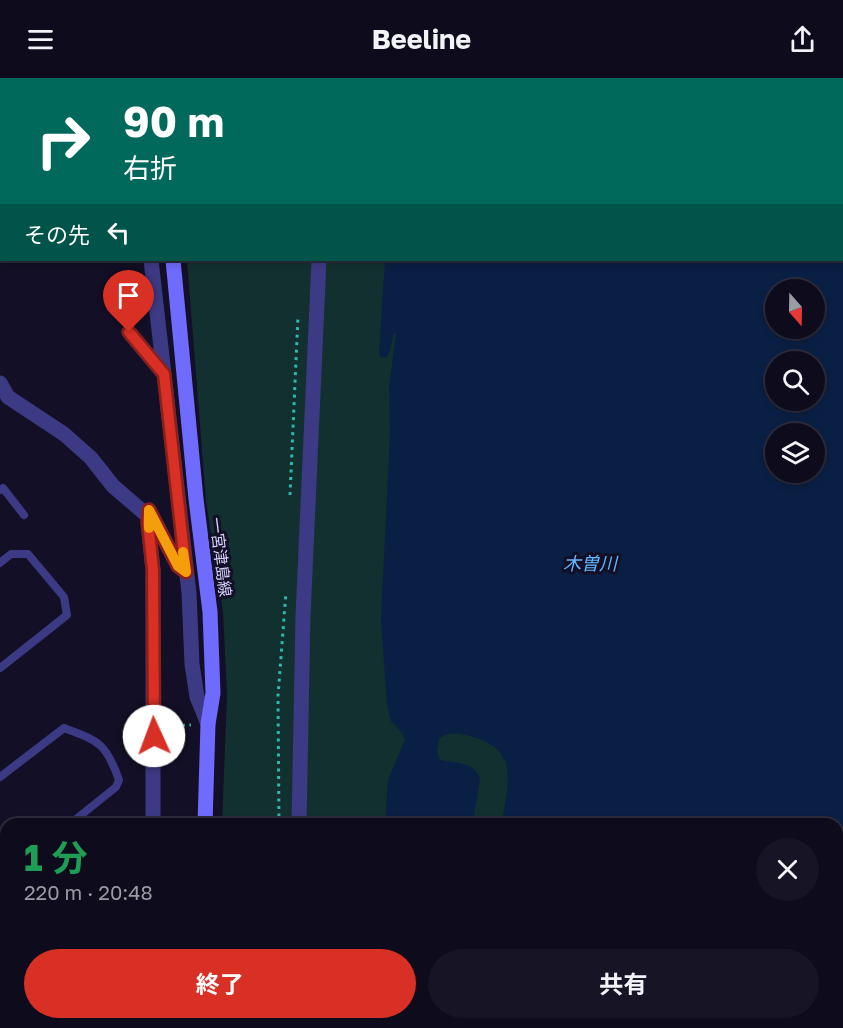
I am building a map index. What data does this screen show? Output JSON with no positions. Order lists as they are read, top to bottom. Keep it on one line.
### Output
{"streets":{"main road":["一宮津島線"]},"water":["木曽川"],"north":"bottom","page":{"header":"Beeline","turn":["90 m","右折"],"then":"その先","heading":["1 分","220 m · 20:48"],"buttons":["終了","共有"]}}
